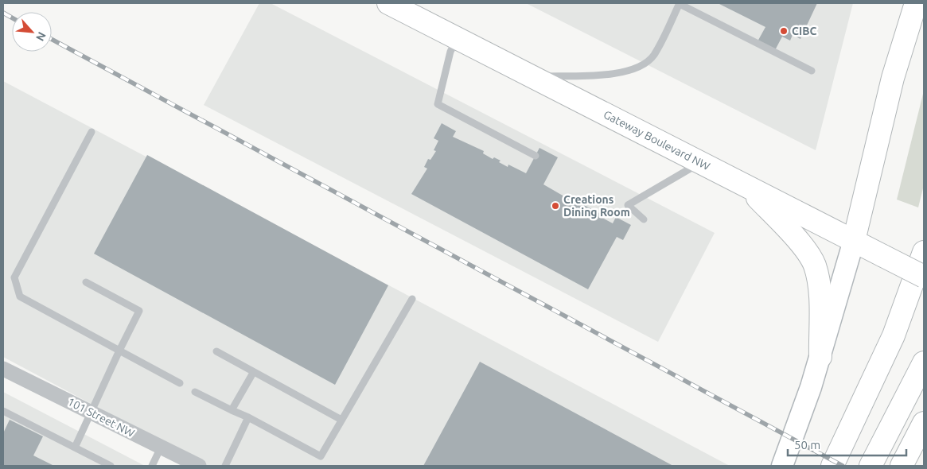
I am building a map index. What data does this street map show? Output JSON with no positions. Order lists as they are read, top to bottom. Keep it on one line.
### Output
{"streets":{"highway":["Gateway Boulevard NW"],"street":["101 Street NW"]},"places":["CIBC","Creations Dining Room"],"scale_bar":"50 m","north":"bottom right"}
